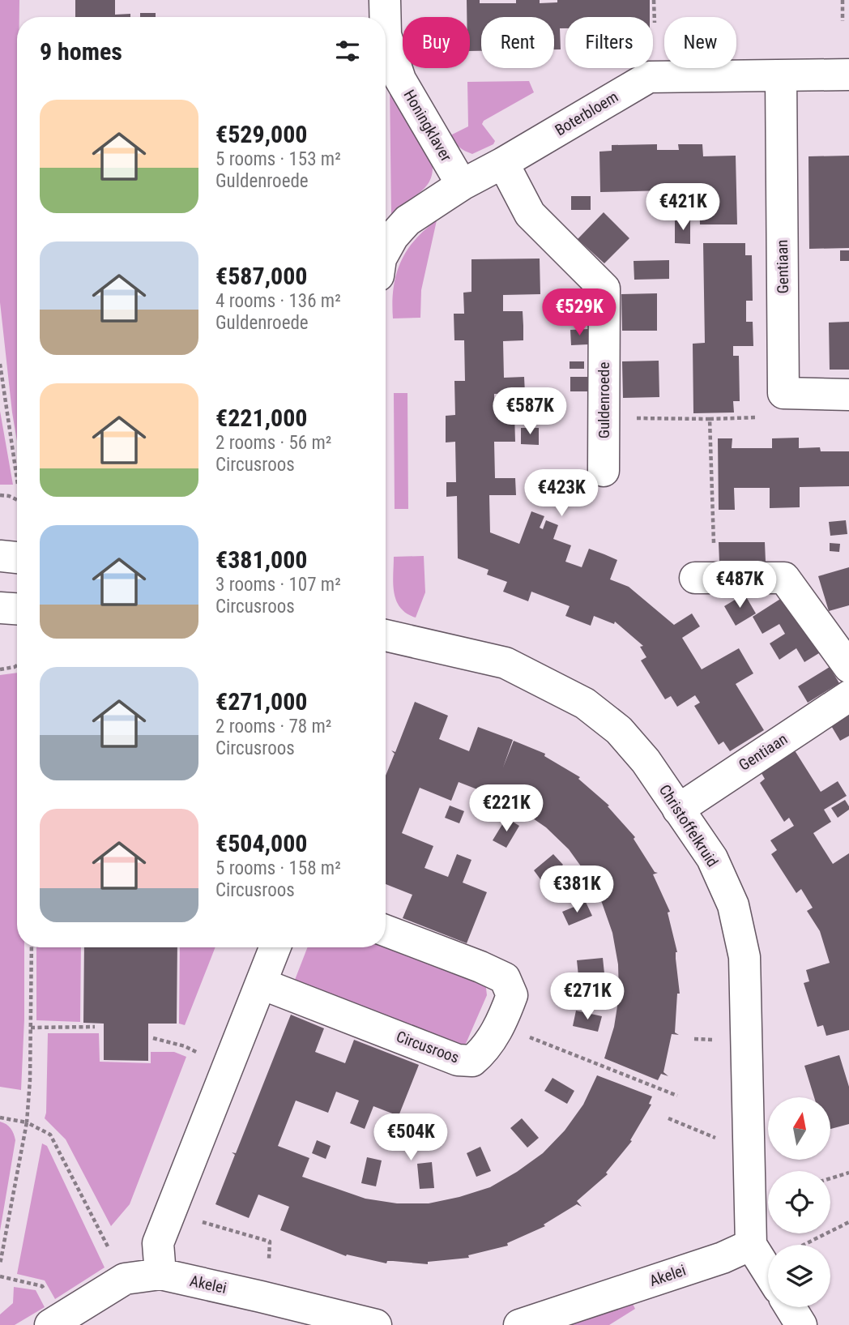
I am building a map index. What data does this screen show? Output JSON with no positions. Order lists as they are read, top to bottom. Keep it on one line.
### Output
{"streets":{"street":["Boterbloem","Honingklaver","Gentiaan","Guldenroede","Christoffelkruid","Circusroos","Akelei"]},"crossings":[["Boterbloem","Honingklaver"],["Boterbloem","Gentiaan"],["Boterbloem","Guldenroede"],["Gentiaan","Christoffelkruid"],["Christoffelkruid","Akelei"]],"north":"top","page":{"chip":["Buy","Rent","Filters","New"],"heading":"9 homes","list":[{"name":"€529,000","note":"5 rooms · 153 m² · Guldenroede"},{"name":"€587,000","note":"4 rooms · 136 m² · Guldenroede"},{"name":"€221,000","note":"2 rooms · 56 m² · Circusroos"},{"name":"€381,000","note":"3 rooms · 107 m² · Circusroos"},{"name":"€271,000","note":"2 rooms · 78 m² · Circusroos"},{"name":"€504,000","note":"5 rooms · 158 m² · Circusroos"}],"price":["€421K","€529K","€587K","€423K","€487K","€221K","€381K","€271K","€504K"]}}
